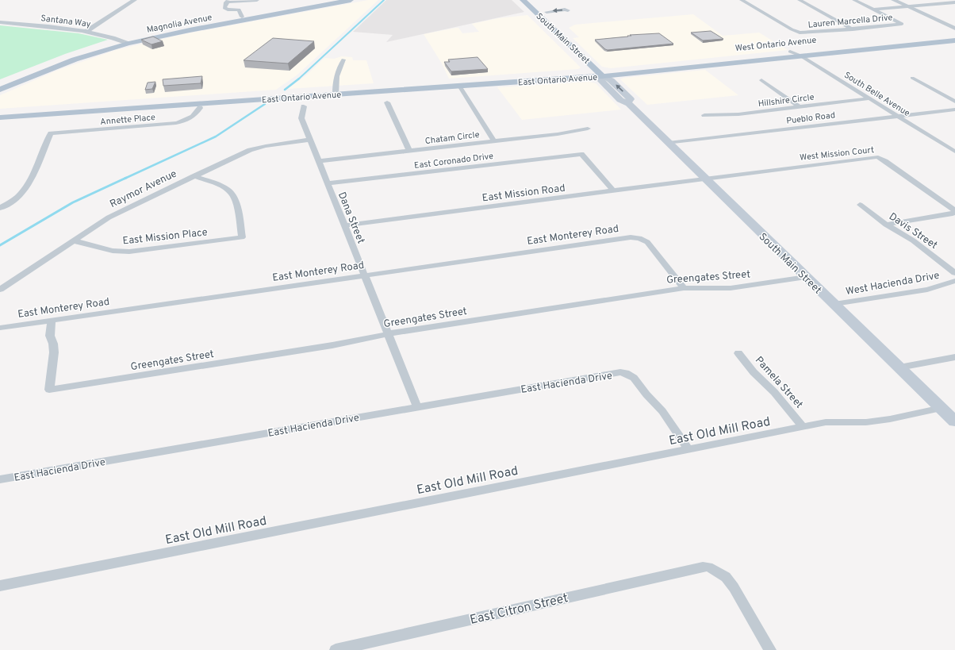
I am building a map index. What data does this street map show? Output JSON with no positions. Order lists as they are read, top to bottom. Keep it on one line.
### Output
{"streets":{"main road":["Magnolia Avenue","South Main Street","West Ontario Avenue","East Ontario Avenue"],"street":["Santana Way","Lauren Marcella Drive","South Belle Avenue","Hillshire Circle","Pueblo Road","Annette Place","Chatam Circle","West Mission Court","East Coronado Drive","Raymor Avenue","East Mission Road","Dana Street","Davis Street","East Monterey Road","East Mission Place","Greengates Street","West Hacienda Drive","East Hacienda Drive","Pamela Street","East Old Mill Road","East Citron Street"]},"crossings":[["Santana Way","Magnolia Avenue"],["South Main Street","West Ontario Avenue"],["South Main Street","East Ontario Avenue"],["South Main Street","Pueblo Road"],["South Main Street","West Mission Court"],["South Main Street","East Mission Road"],["South Main Street","Greengates Street"],["South Main Street","West Hacienda Drive"],["South Main Street","East Old Mill Road"],["West Ontario Avenue","East Ontario Avenue"],["West Ontario Avenue","South Belle Avenue"],["South Belle Avenue","Hillshire Circle"],["South Belle Avenue","Pueblo Road"],["Chatam Circle","Dana Street"],["West Mission Court","East Mission Road"],["West Mission Court","Davis Street"],["East Coronado Drive","East Mission Road"],["East Coronado Drive","Dana Street"],["Raymor Avenue","Dana Street"],["Raymor Avenue","East Mission Place"],["East Mission Road","Dana Street"],["Dana Street","East Monterey Road"],["Dana Street","Greengates Street"],["Dana Street","East Hacienda Drive"],["East Monterey Road","Greengates Street"],["East Hacienda Drive","East Old Mill Road"],["Pamela Street","East Old Mill Road"]]}
